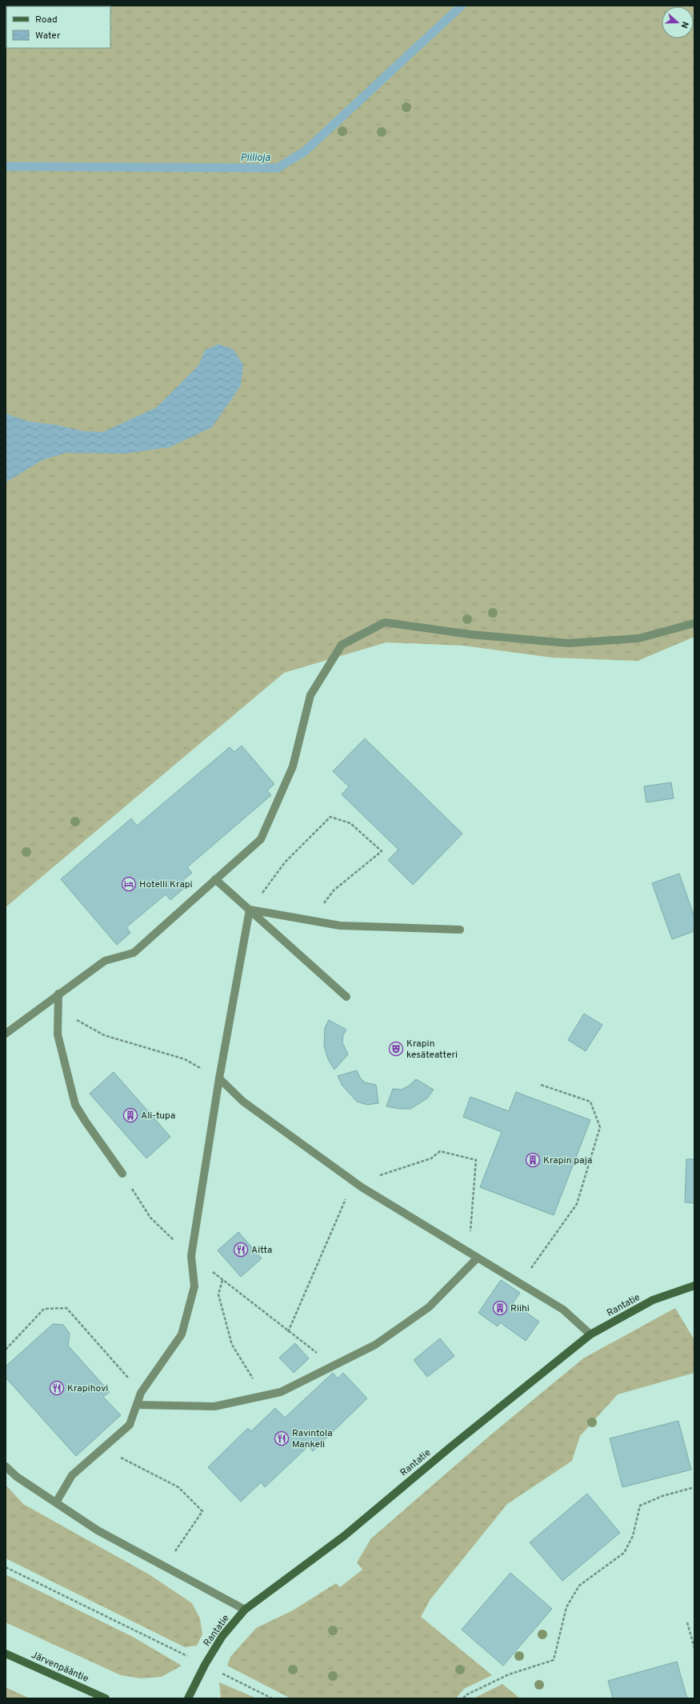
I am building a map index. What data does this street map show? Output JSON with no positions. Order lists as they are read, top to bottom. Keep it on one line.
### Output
{"streets":{"street":["Rantatie","Järvenpääntie"]},"water":["Piilioja"],"places":{"hotel":["Hotelli Krapi"],"theatre":["Krapin kesäteatteri"],"building":["Ali-tupa","Krapin paja","Riihi"],"restaurant":["Aitta","Krapihovi","Ravintola Mankeli"]},"legend":["Road","Water"],"north":"right"}
